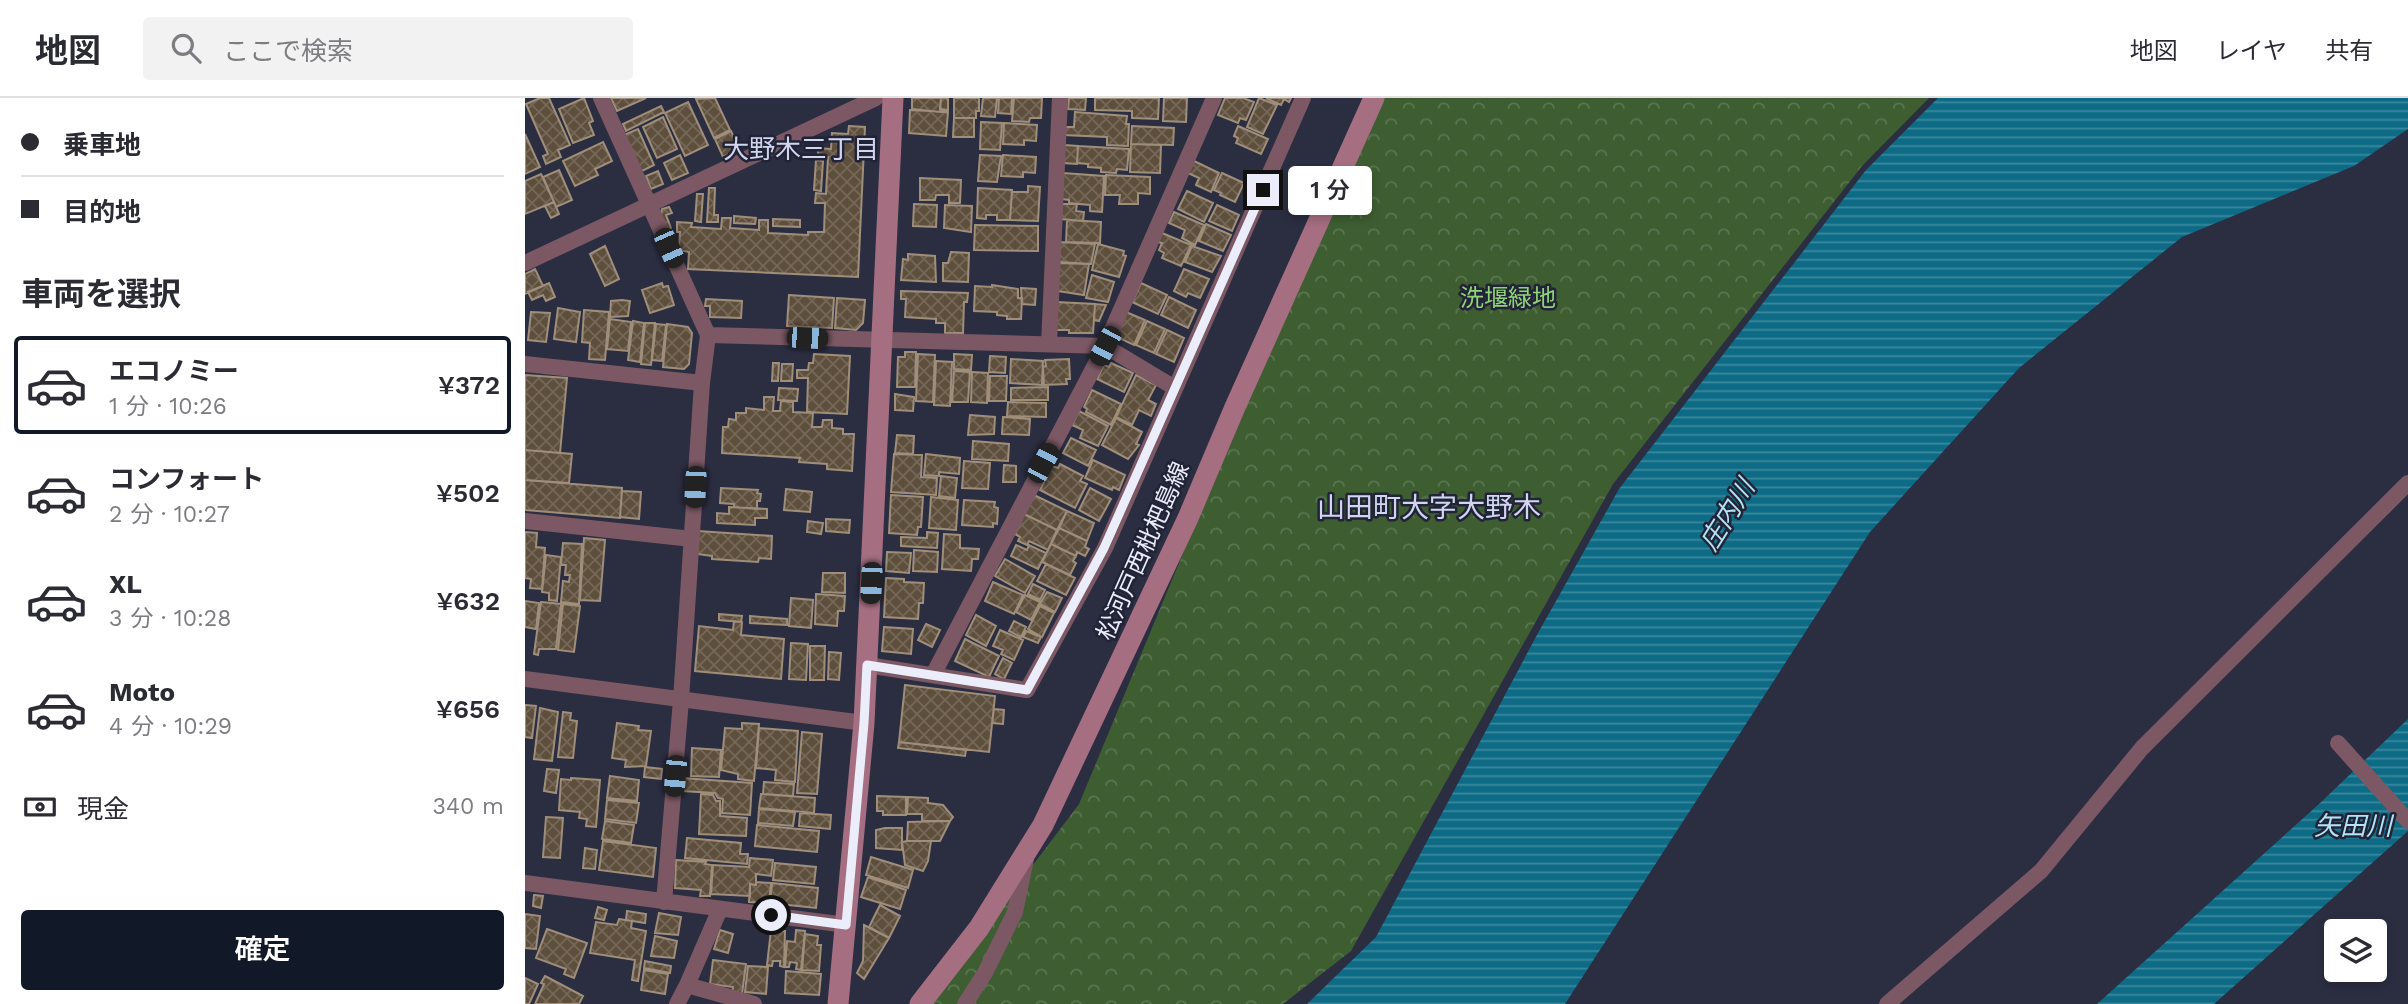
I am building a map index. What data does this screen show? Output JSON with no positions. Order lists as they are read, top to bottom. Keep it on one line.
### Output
{"streets":{"main road":["松河戸西枇杷島線"]},"districts":["大野木三丁目","山田町大字大野木"],"water":["庄内川","矢田川"],"parks":["洗堰緑地"],"page":{"header":"地図","search":"ここで検索","nav":["地図","レイヤ","共有"],"banner":["乗車地","目的地"],"bubble":"1 分","heading":"車両を選択","list":[{"name":"エコノミー","note":"1 分 · 10:26","value":"¥372"},{"name":"コンフォート","note":"2 分 · 10:27","value":"¥502"},{"name":"XL","note":"3 分 · 10:28","value":"¥632"},{"name":"Moto","note":"4 分 · 10:29","value":"¥656"}],"pay":["現金","340 m"],"buttons":"確定"}}
